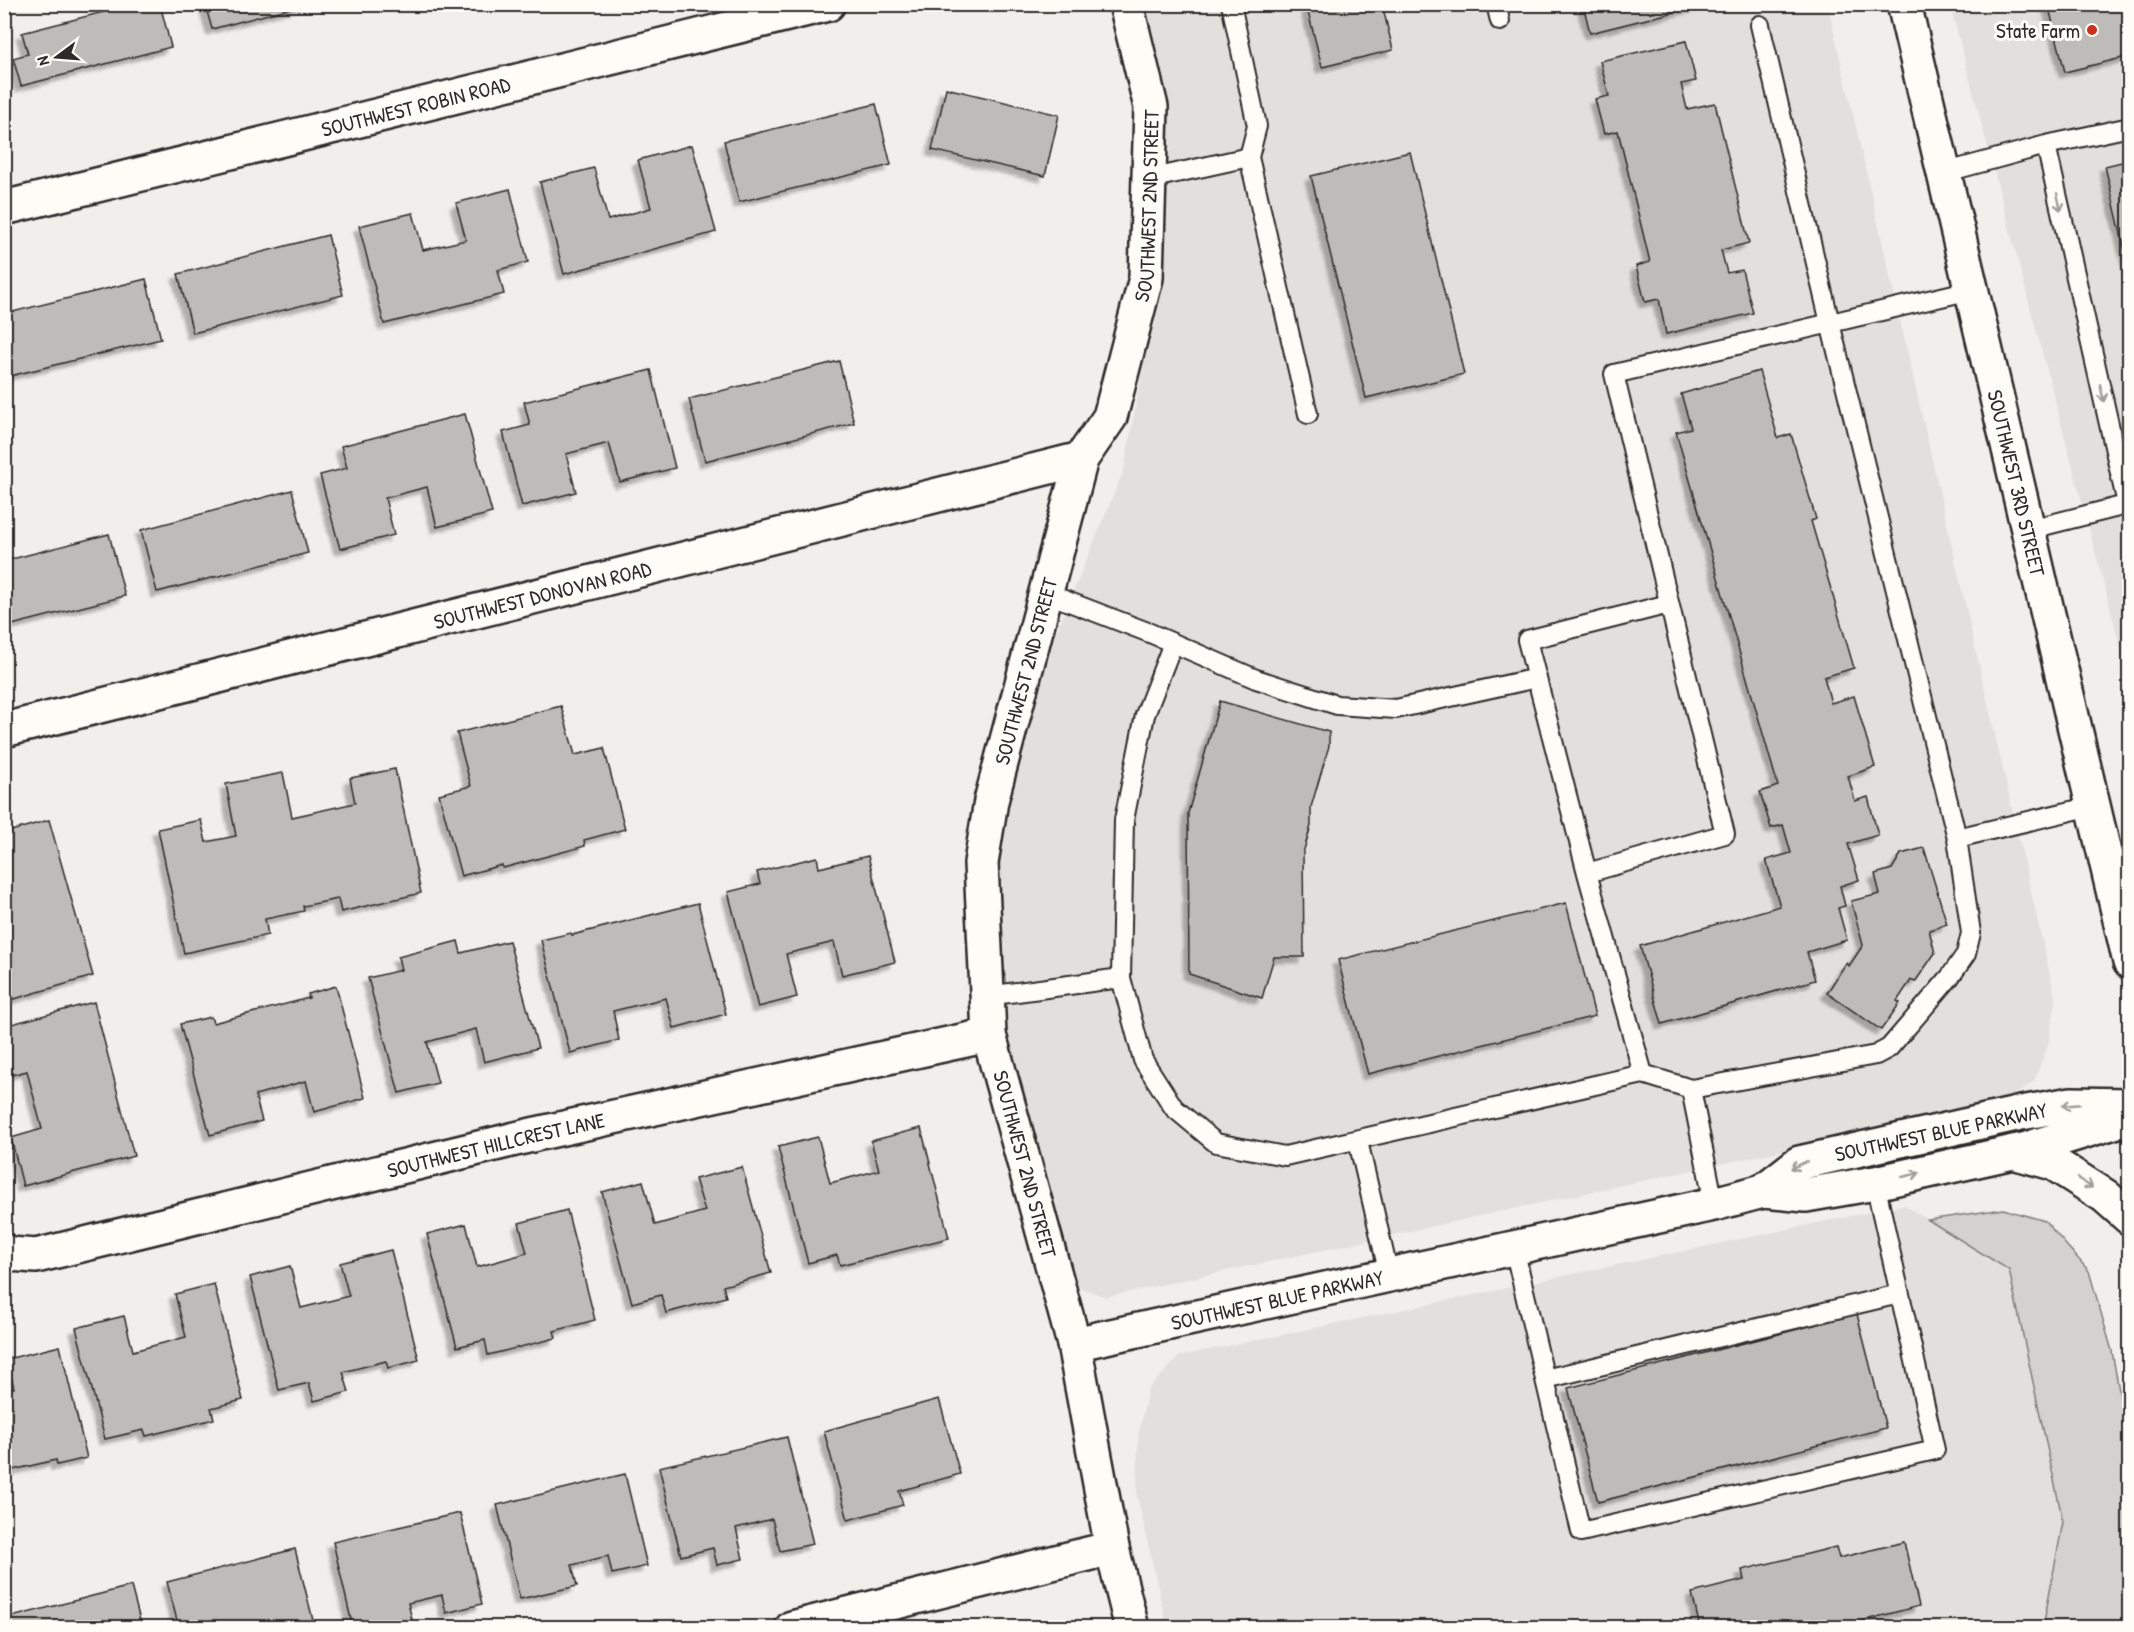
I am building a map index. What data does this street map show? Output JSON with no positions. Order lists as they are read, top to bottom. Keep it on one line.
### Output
{"streets":{"street":["SOUTHWEST ROBIN ROAD","SOUTHWEST 2ND STREET","SOUTHWEST 3RD STREET","SOUTHWEST DONOVAN ROAD","SOUTHWEST BLUE PARKWAY","SOUTHWEST HILLCREST LANE"]},"crossings":[["SOUTHWEST 2ND STREET","SOUTHWEST DONOVAN ROAD"],["SOUTHWEST 2ND STREET","SOUTHWEST BLUE PARKWAY"],["SOUTHWEST 2ND STREET","SOUTHWEST HILLCREST LANE"]],"places":["State Farm"],"north":"left"}
